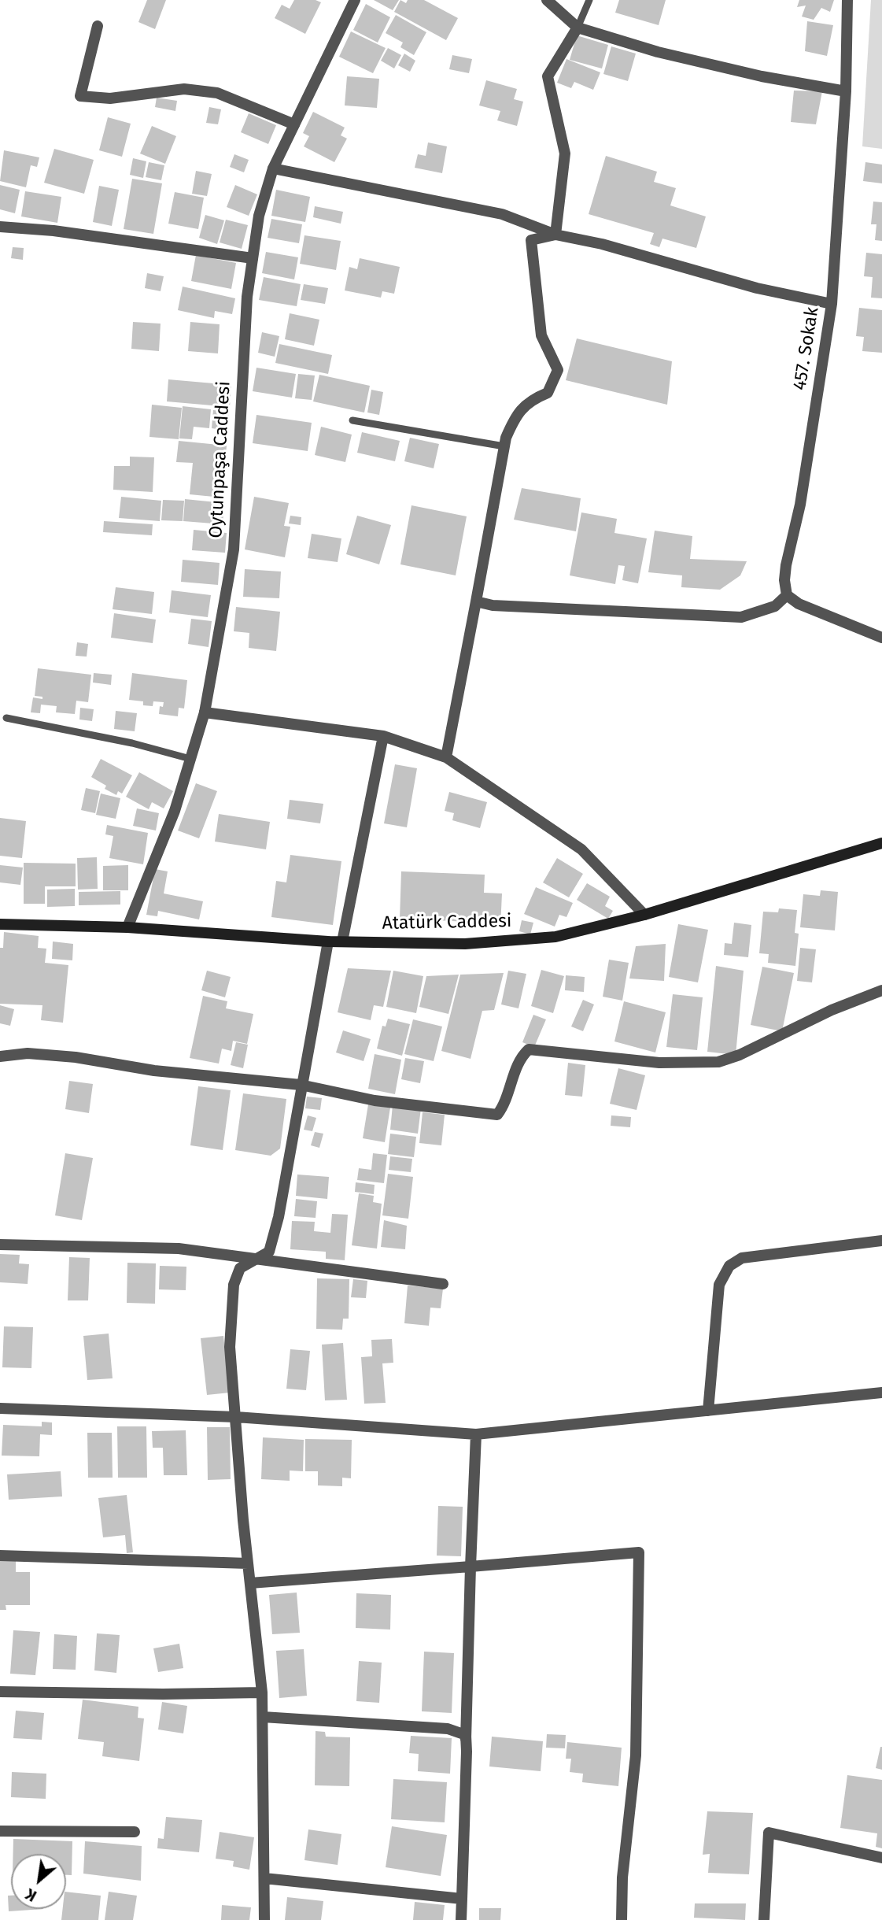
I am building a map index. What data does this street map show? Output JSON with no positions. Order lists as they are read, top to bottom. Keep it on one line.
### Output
{"streets":{"main road":["Atatürk Caddesi"],"street":["457. Sokak","Oytunpaşa Caddesi"]},"crossings":[["Oytunpaşa Caddesi","Atatürk Caddesi"]],"north":"bottom left"}
